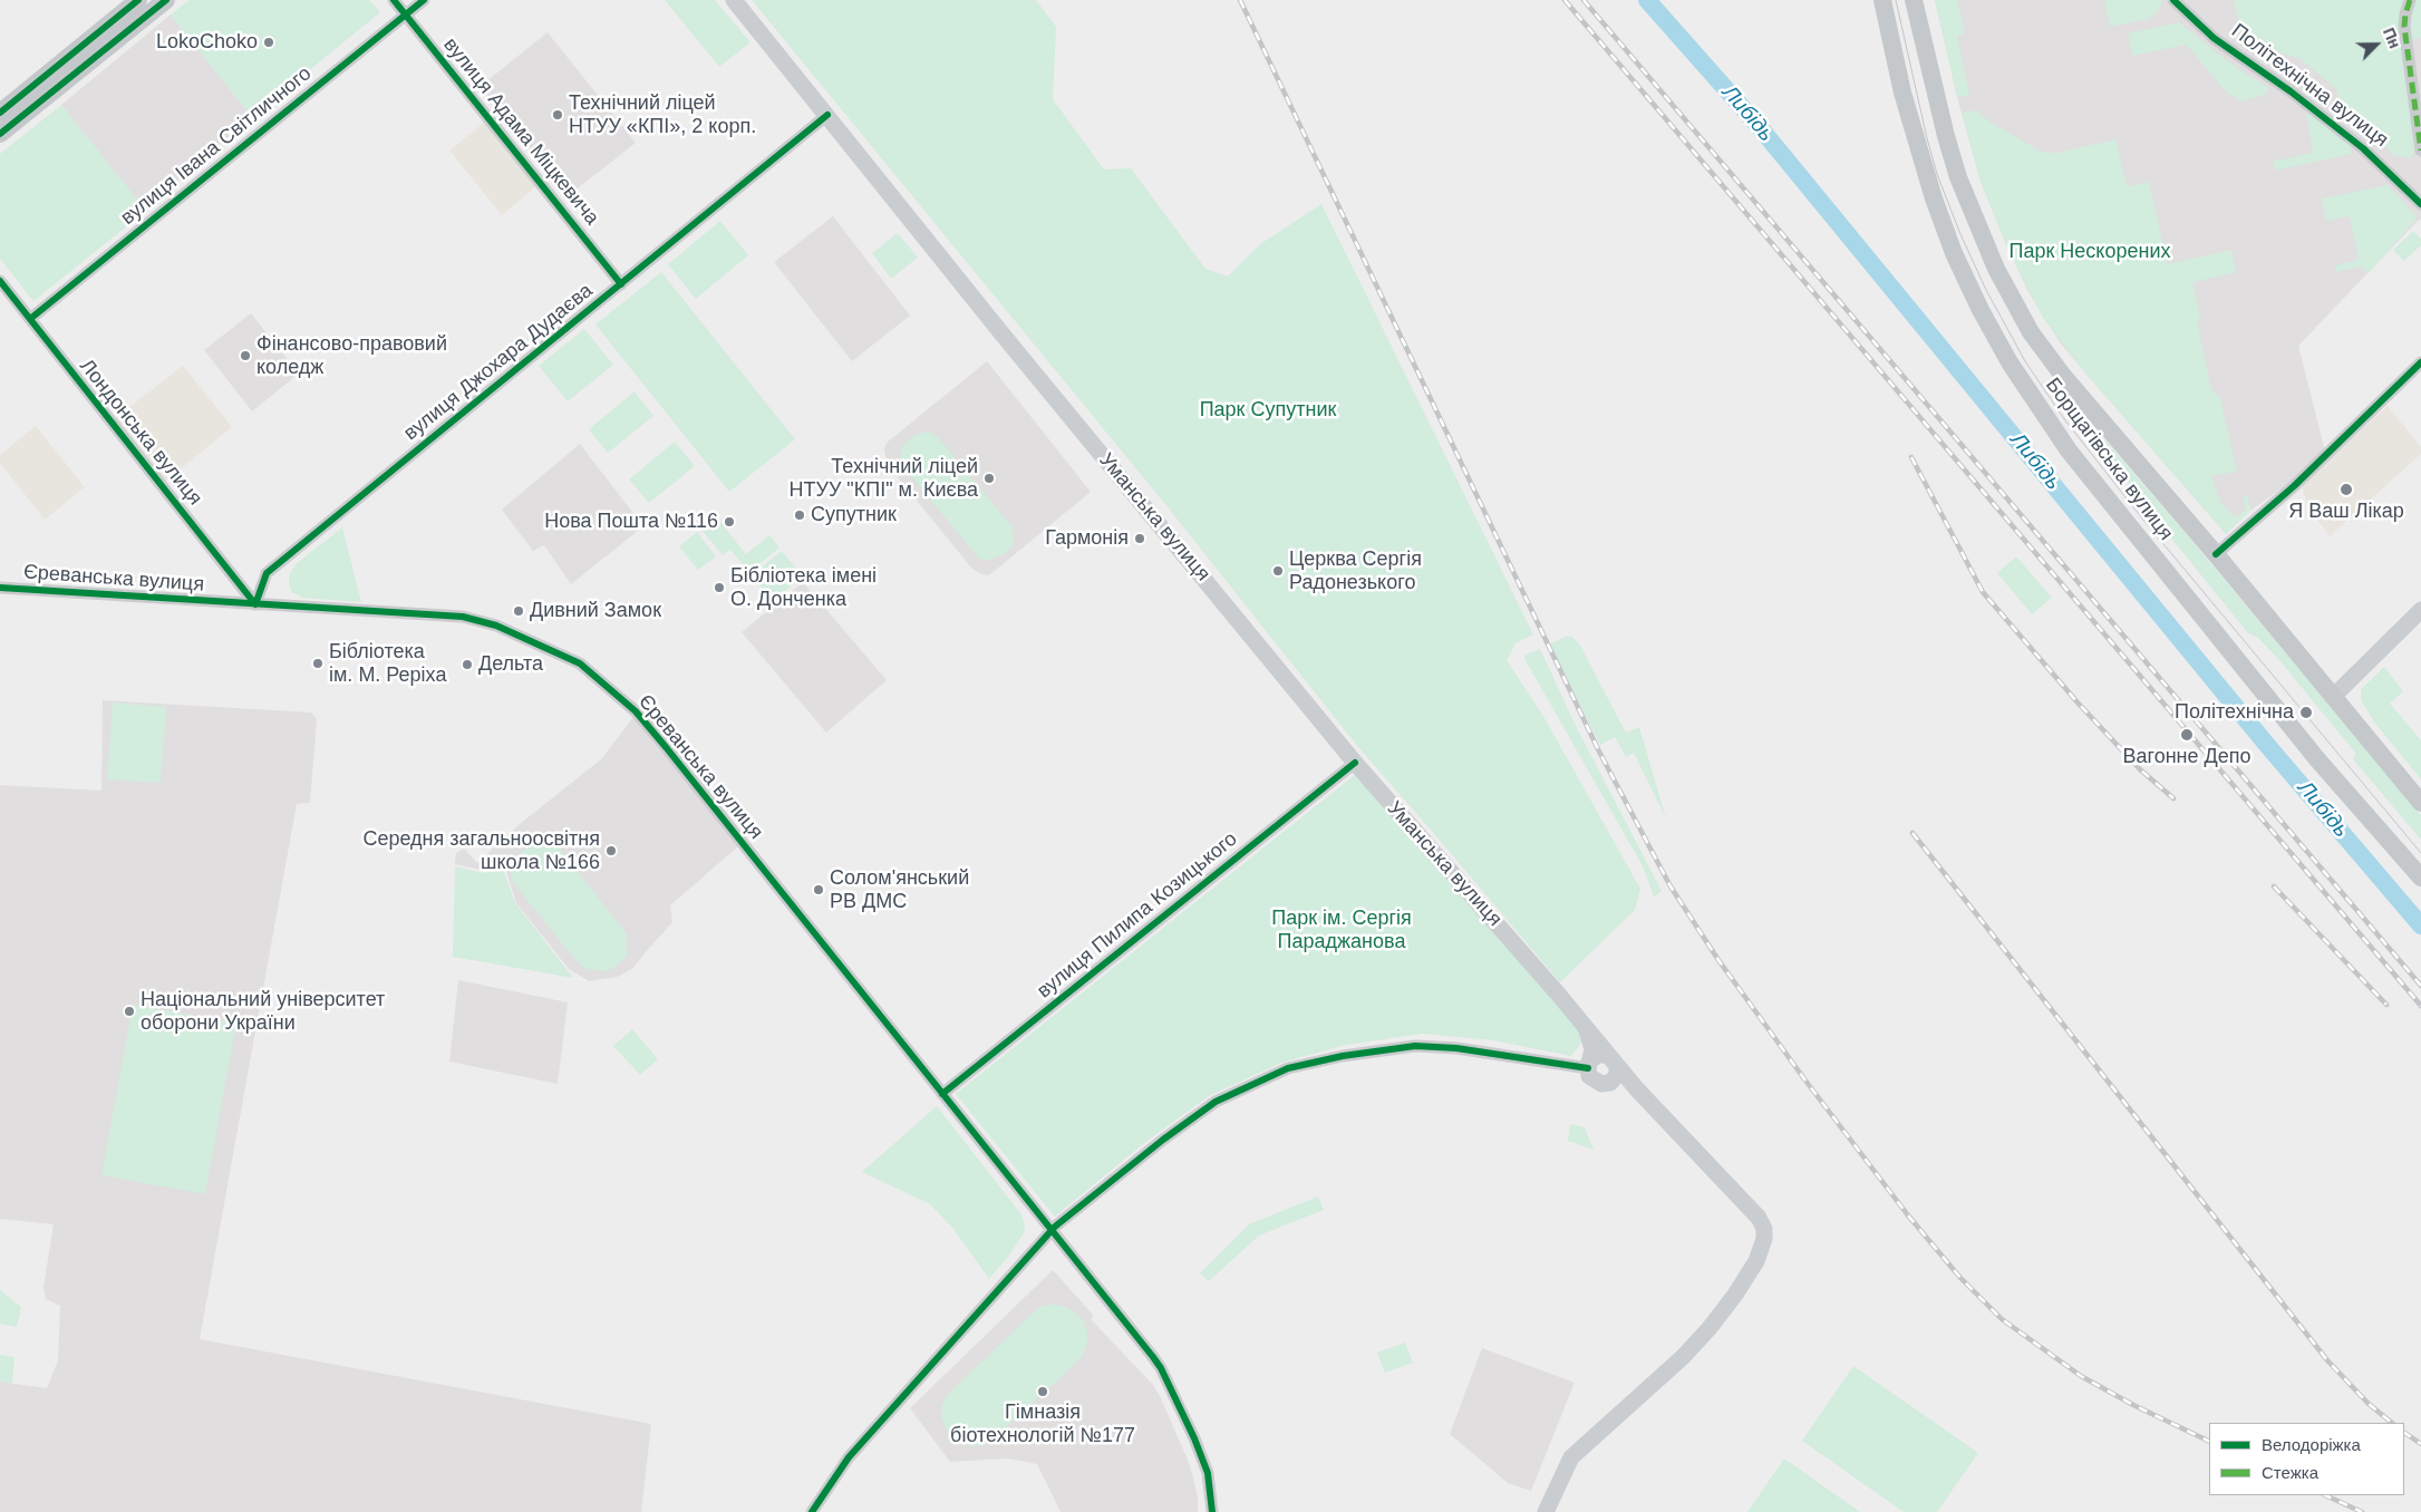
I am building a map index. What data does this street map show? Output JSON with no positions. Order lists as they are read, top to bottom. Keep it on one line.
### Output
{"streets":{"main road":["Борщагівська вулиця"],"street":["Політехнічна вулиця","вулиця Адама Міцкевича","вулиця Івана Світличного","вулиця Джохара Дудаєва","Лондонська вулиця","Уманська вулиця","Єреванська вулиця","вулиця Пилипа Козицького"]},"crossings":[["вулиця Адама Міцкевича","вулиця Івана Світличного"],["вулиця Адама Міцкевича","вулиця Джохара Дудаєва"],["вулиця Івана Світличного","Лондонська вулиця"],["вулиця Джохара Дудаєва","Лондонська вулиця"],["вулиця Джохара Дудаєва","Уманська вулиця"],["вулиця Джохара Дудаєва","Єреванська вулиця"],["Лондонська вулиця","Єреванська вулиця"],["Уманська вулиця","вулиця Пилипа Козицького"],["Єреванська вулиця","вулиця Пилипа Козицького"]],"water":["Либідь"],"parks":["Парк Нескорених","Парк Супутник","Парк ім. Сергія Параджанова"],"places":["LokoChoko","Технічний ліцей НТУУ «КПІ», 2 корп.","Фінансово-правовий коледж","Технічний ліцей НТУУ \"КПІ\" м. Києва","Я Ваш Лікар","Супутник","Нова Пошта №116","Гармонія","Церква Сергія Радонезького","Бібліотека імені О. Донченка","Дивний Замок","Бібліотека ім. М. Реріха","Дельта","Політехнічна","Вагонне Депо","Середня загальноосвітня школа №166","Солом'янський РВ ДМС","Національний університет оборони України","Гімназія біотехнологій №177"],"legend":["Велодоріжка","Стежка"],"north":"top right"}
